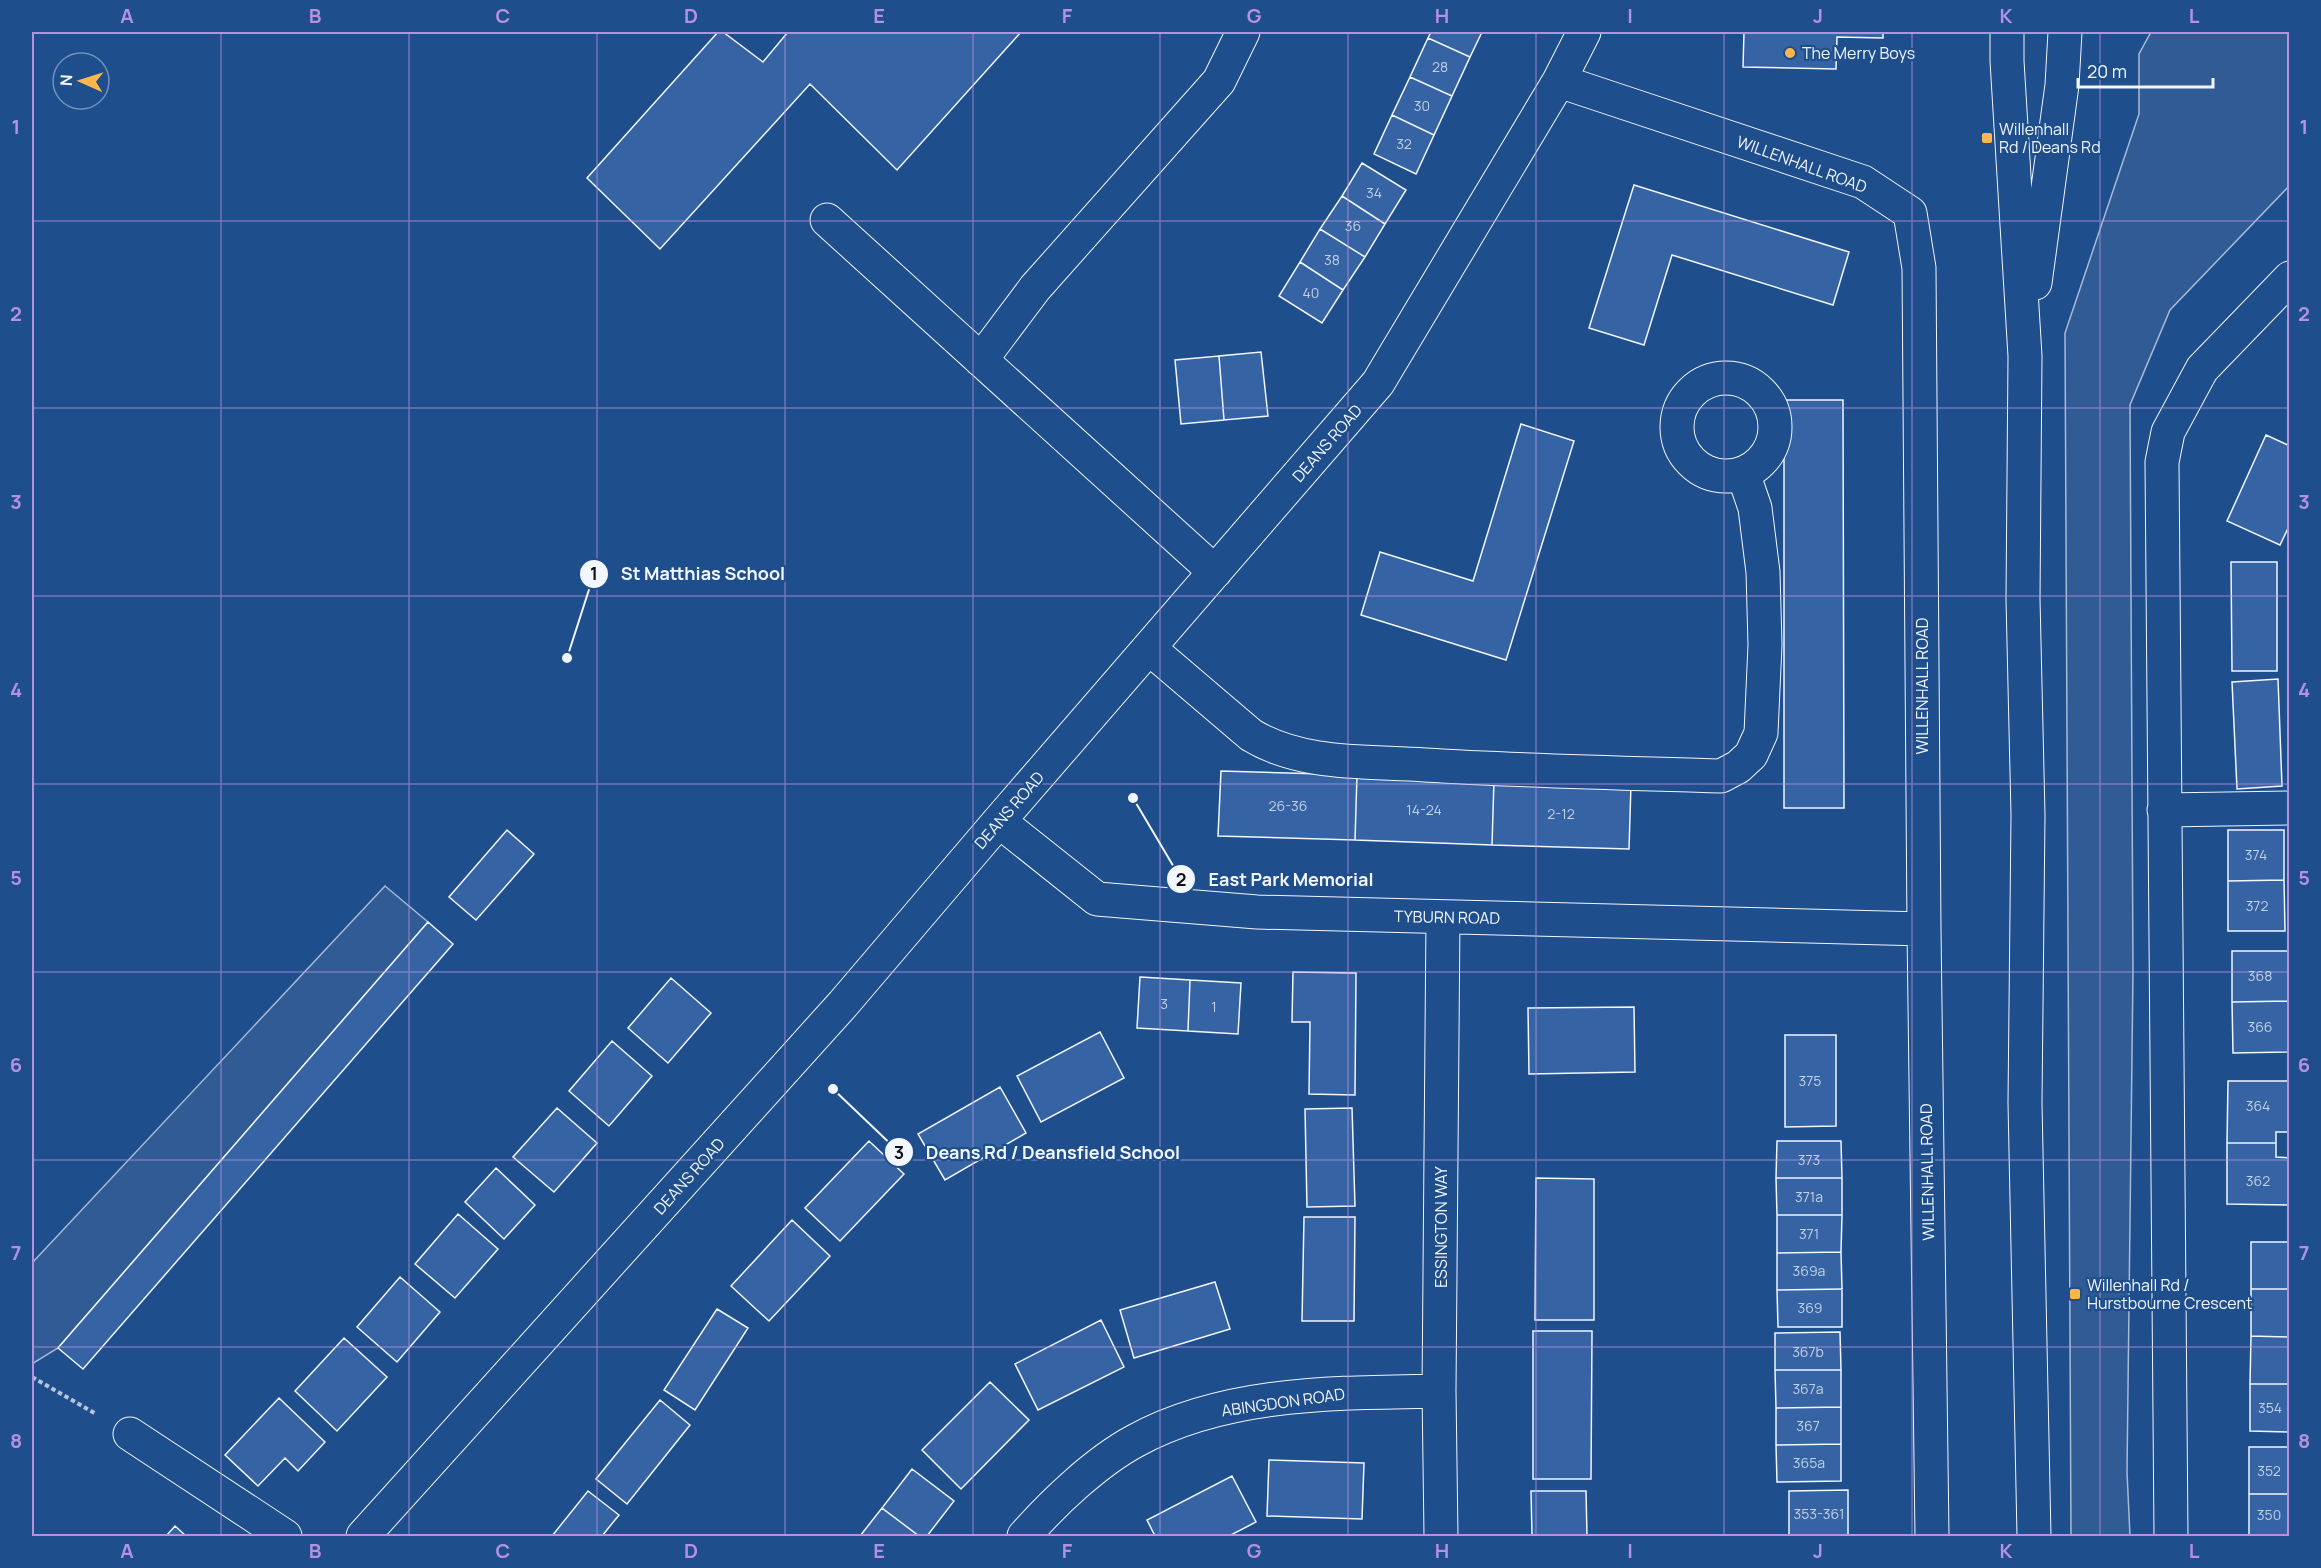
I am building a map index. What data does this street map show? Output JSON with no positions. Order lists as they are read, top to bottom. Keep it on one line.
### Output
{"streets":{"main road":["WILLENHALL ROAD","DEANS ROAD","TYBURN ROAD","ESSINGTON WAY","ABINGDON ROAD"]},"crossings":[["WILLENHALL ROAD","DEANS ROAD"],["WILLENHALL ROAD","TYBURN ROAD"],["DEANS ROAD","TYBURN ROAD"],["TYBURN ROAD","ESSINGTON WAY"],["ESSINGTON WAY","ABINGDON ROAD"]],"places":{"other":["The Merry Boys","St Matthias School","East Park Memorial","Deans Rd / Deansfield School"],"transit":["Willenhall Rd / Deans Rd","Willenhall Rd / Hurstbourne Crescent"]},"house_numbers":["28","30","32","34","36","38","40","26-36","14-24","2-12","374","372","368","3","1","366","375","364","373","362","371a","371","369a","369","367b","367a","354","367","365a","352","353-361","350"],"scale_bar":"20 m","north":"left","grid":{"columns":["A","B","C","D","E","F","G","H","I","J","K","L"],"rows":["1","2","3","4","5","6","7","8"]}}
